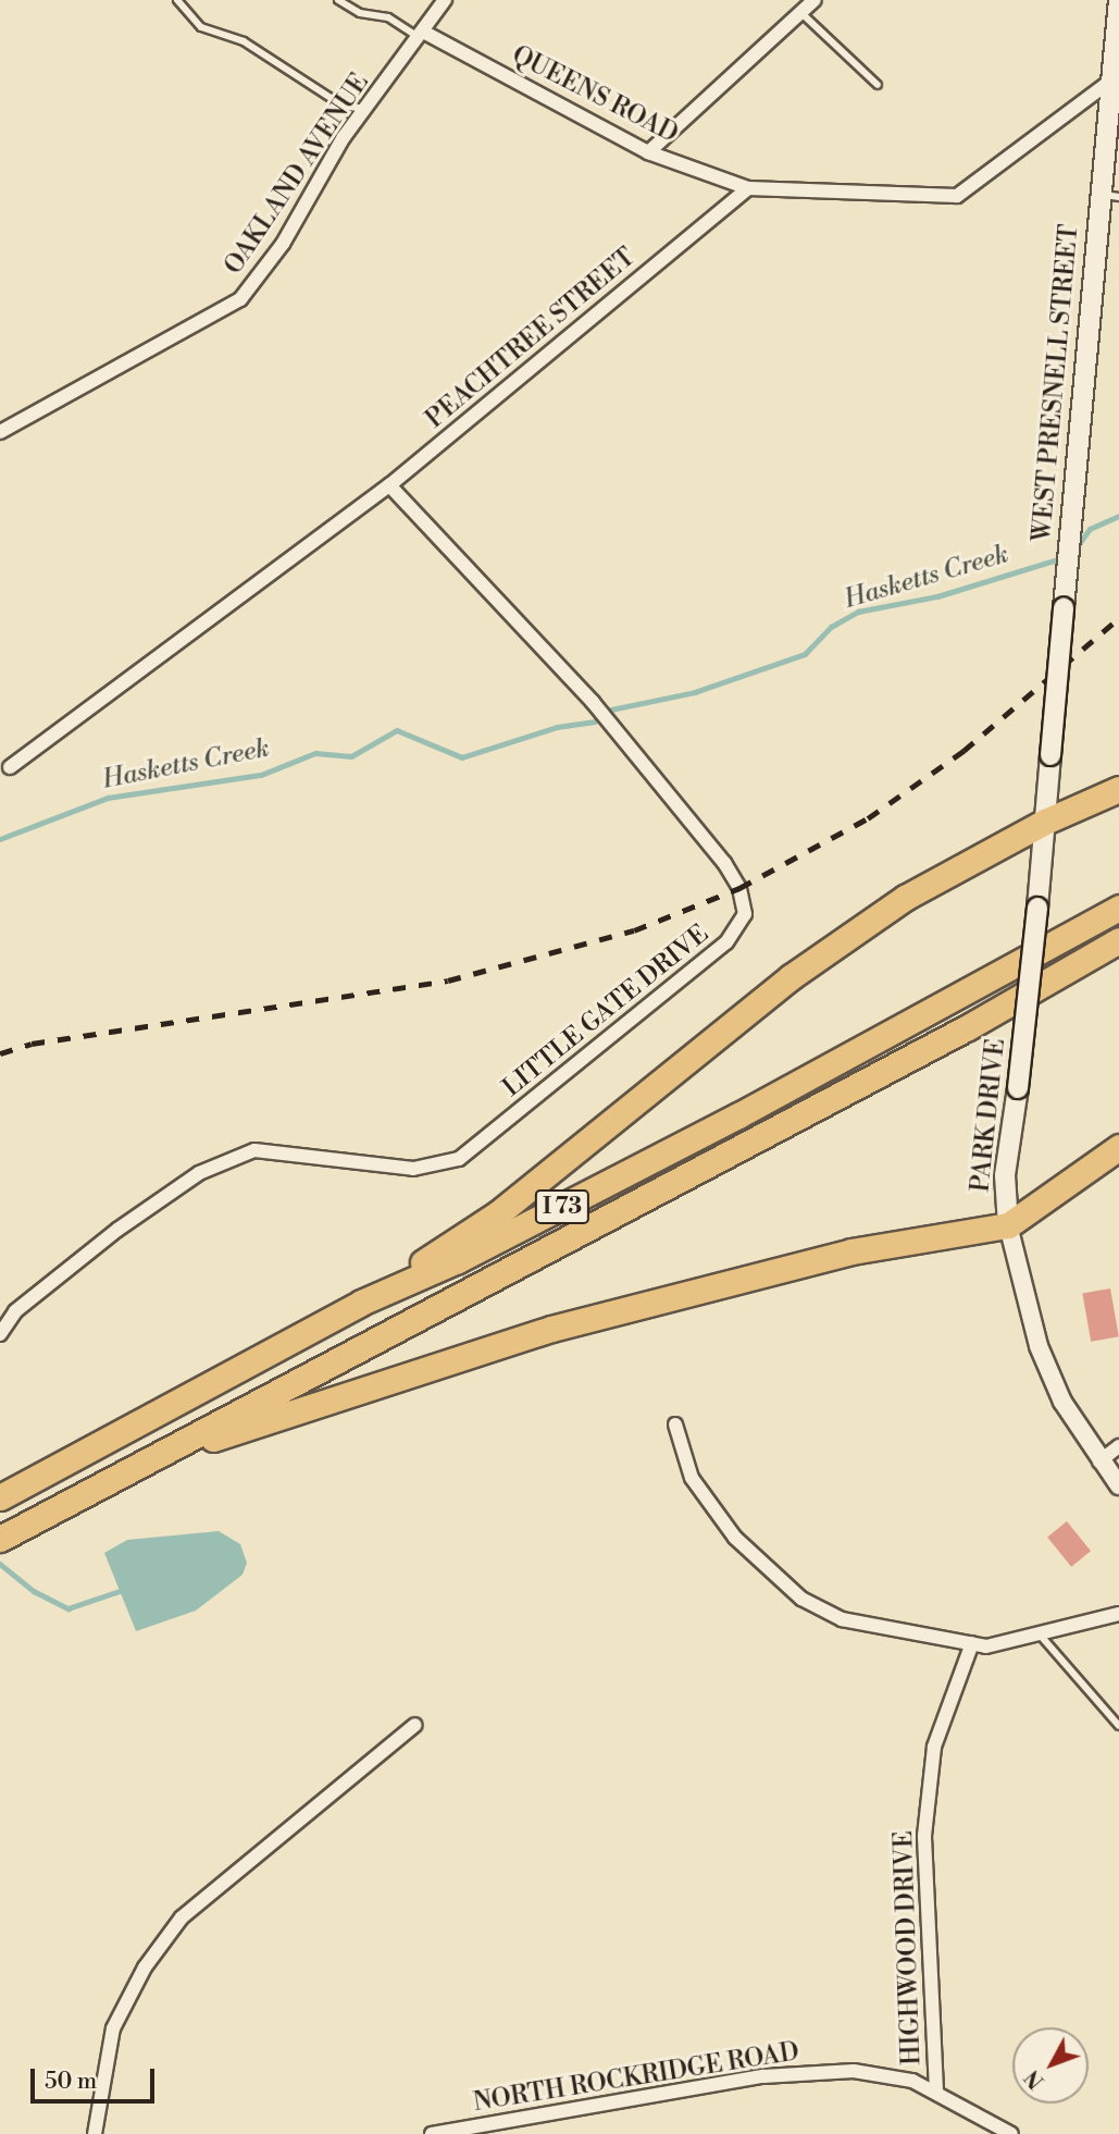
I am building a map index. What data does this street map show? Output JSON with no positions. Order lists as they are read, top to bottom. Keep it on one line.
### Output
{"streets":{"highway":["I 73"],"main road":["WEST PRESNELL STREET","PARK DRIVE"],"street":["QUEENS ROAD","OAKLAND AVENUE","PEACHTREE STREET","LITTLE GATE DRIVE","HIGHWOOD DRIVE","NORTH ROCKRIDGE ROAD"]},"crossings":[["QUEENS ROAD","OAKLAND AVENUE"],["QUEENS ROAD","PEACHTREE STREET"],["PEACHTREE STREET","LITTLE GATE DRIVE"],["WEST PRESNELL STREET","PARK DRIVE"],["HIGHWOOD DRIVE","NORTH ROCKRIDGE ROAD"]],"water":["Hasketts Creek"],"scale_bar":"50 m","north":"bottom left"}
